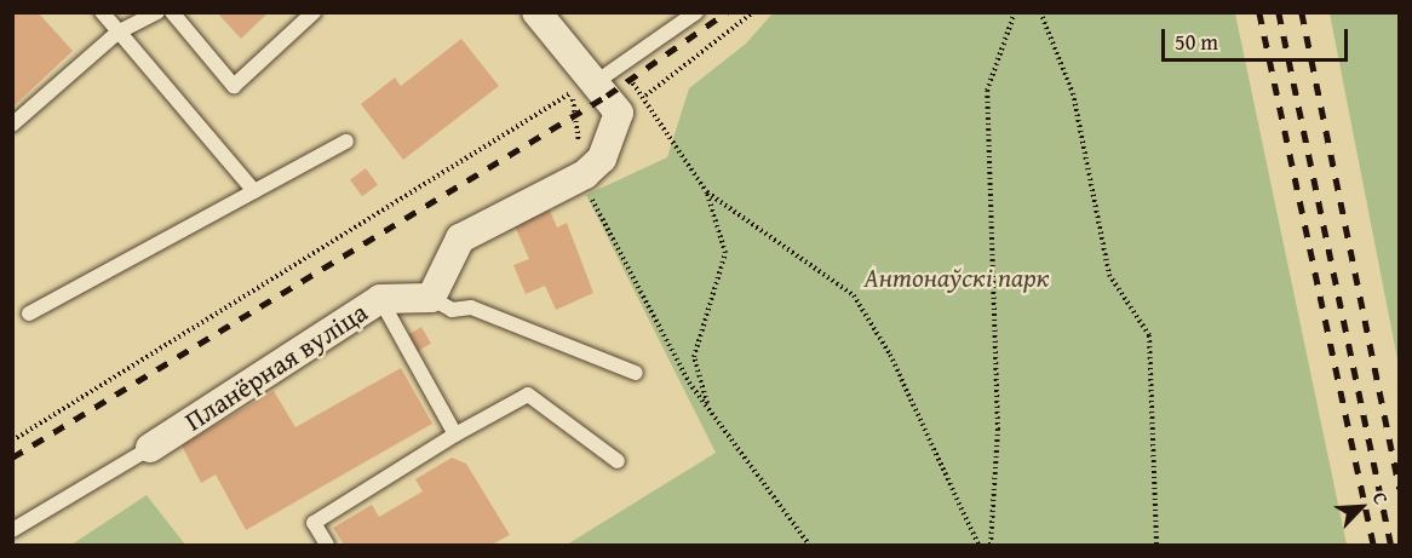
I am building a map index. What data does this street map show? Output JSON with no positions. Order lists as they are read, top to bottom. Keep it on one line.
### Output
{"streets":{"street":["Планёрная вуліца"]},"parks":["Антонаўскі парк"],"scale_bar":"50 m","north":"top right"}
